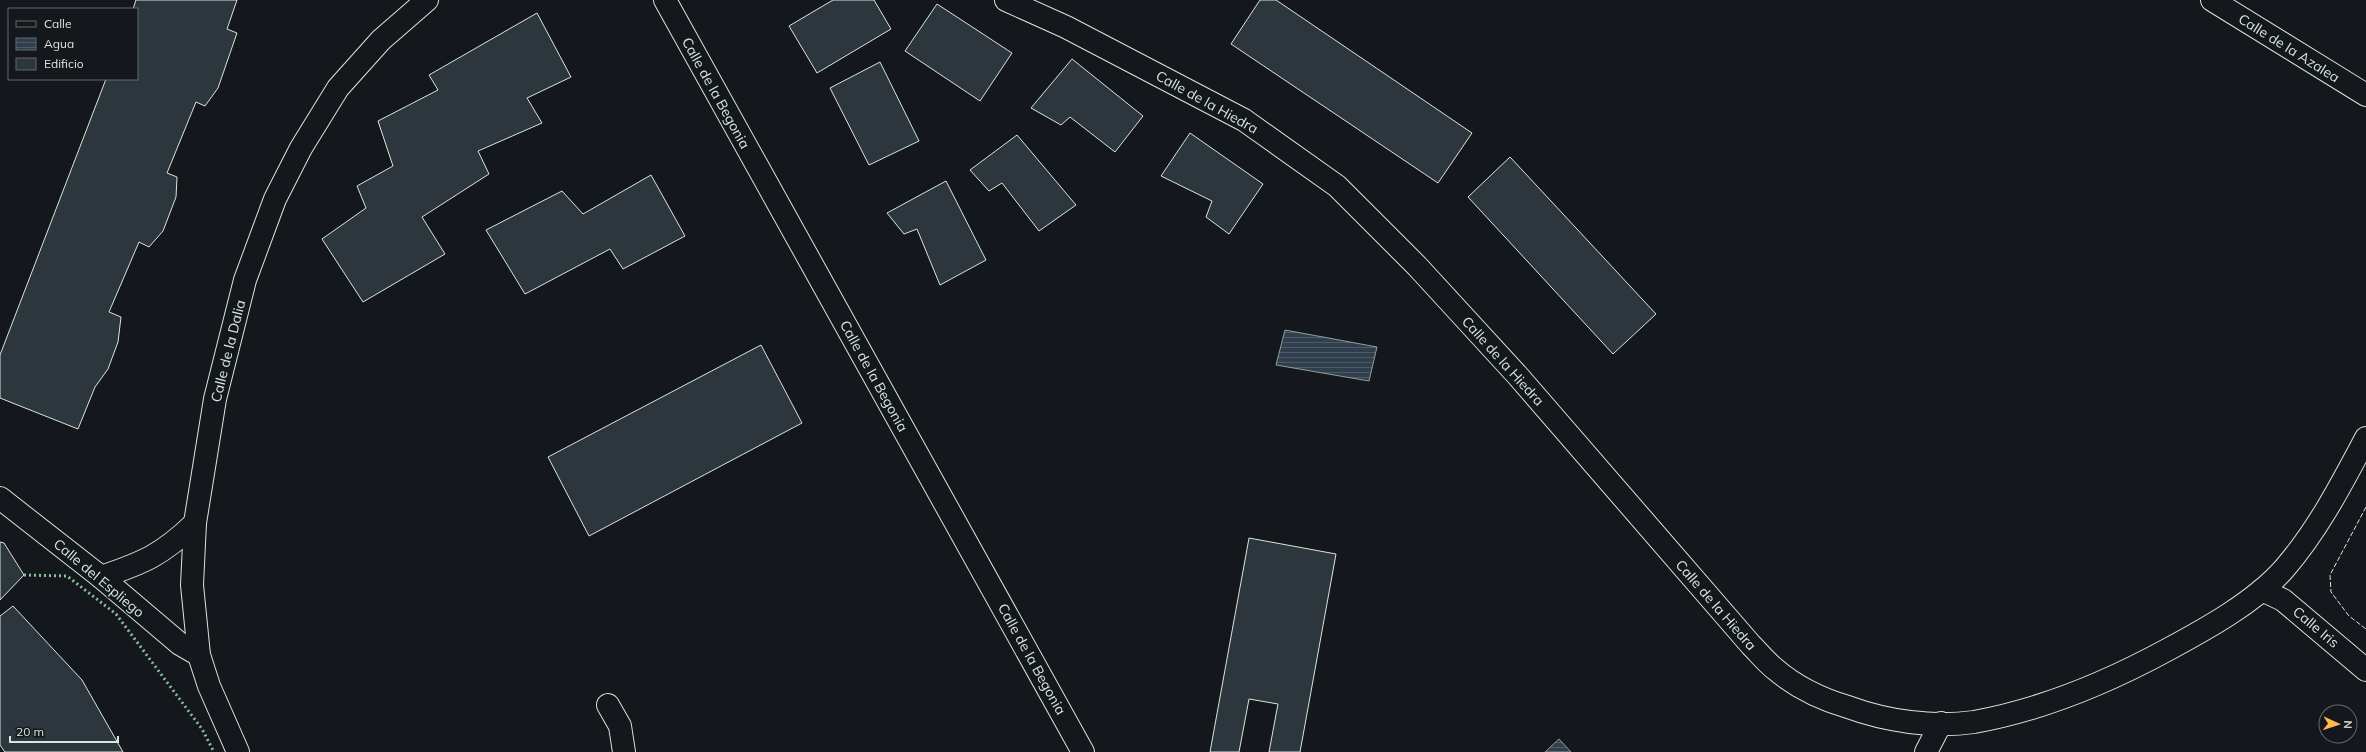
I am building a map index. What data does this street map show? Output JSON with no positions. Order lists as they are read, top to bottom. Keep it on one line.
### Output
{"streets":{"street":["Calle de la Azalea","Calle de la Begonia","Calle de la Hiedra","Calle de la Dalia","Calle del Espliego","Calle Iris"]},"crossings":[["Calle de la Hiedra","Calle Iris"],["Calle de la Dalia","Calle del Espliego"]],"legend":["Calle","Agua","Edificio"],"scale_bar":"20 m","north":"right"}
